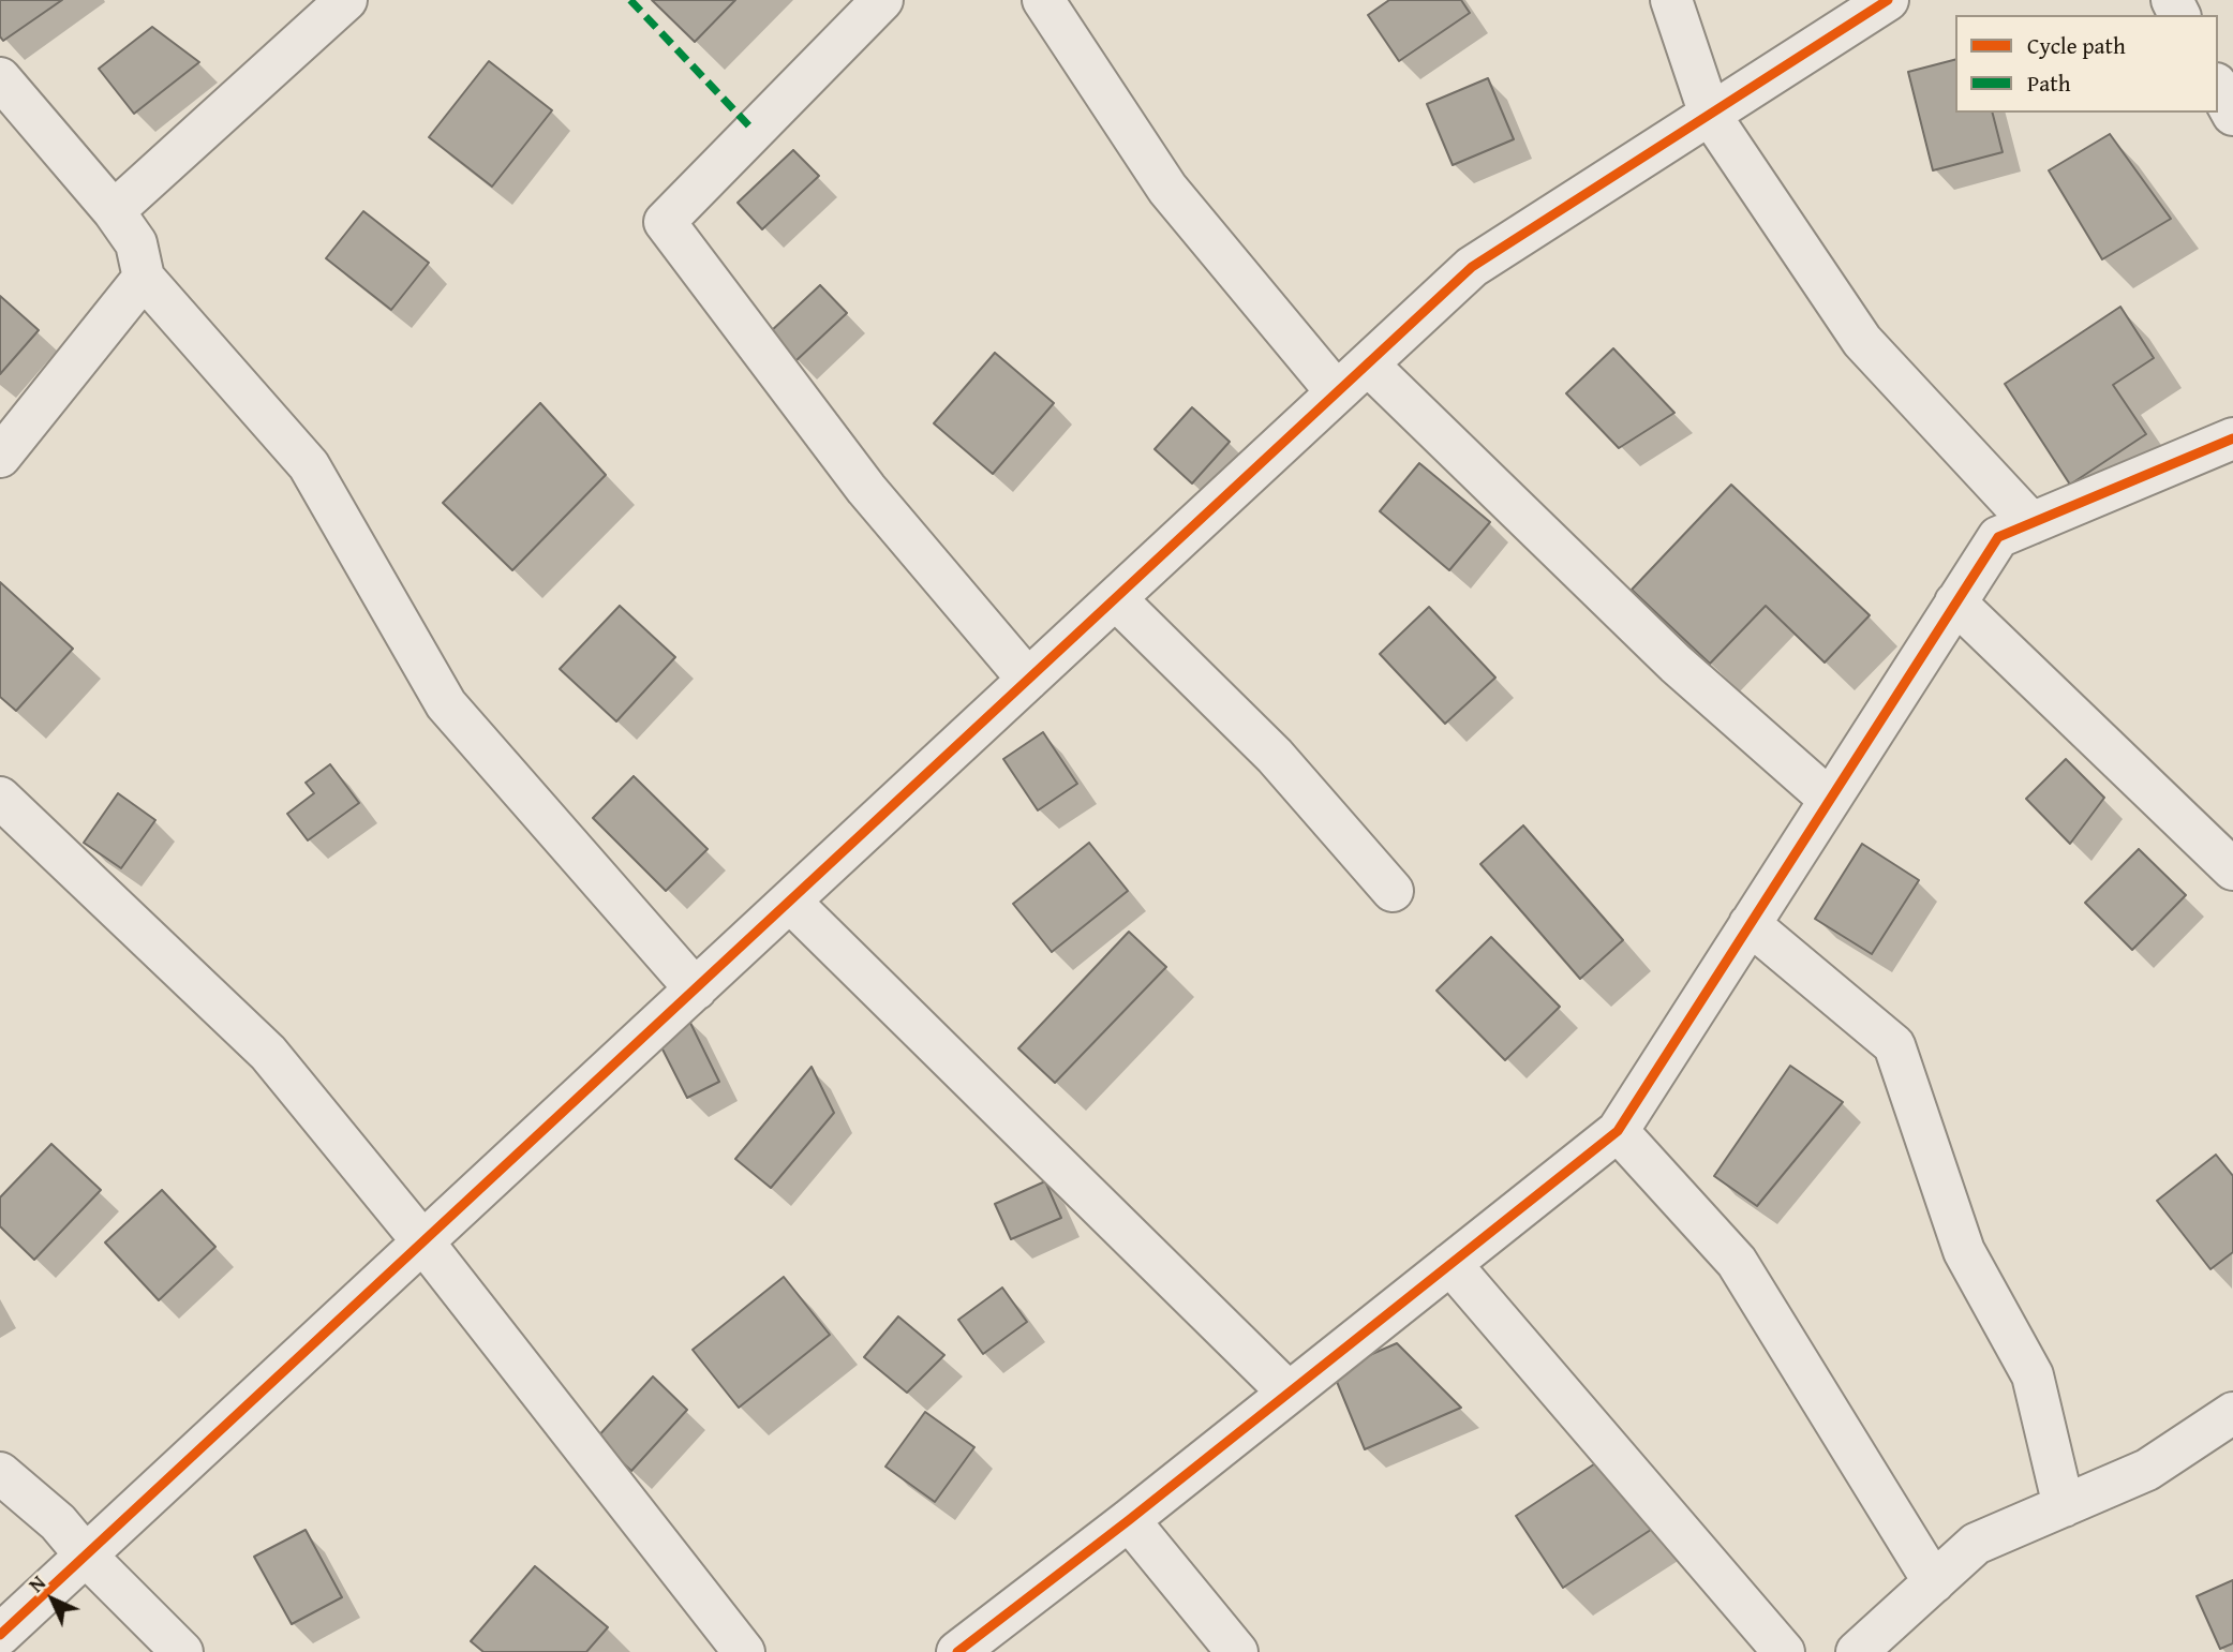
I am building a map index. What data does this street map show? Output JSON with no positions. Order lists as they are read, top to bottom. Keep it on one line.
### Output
{"legend":["Cycle path","Path"],"north":"top left"}
